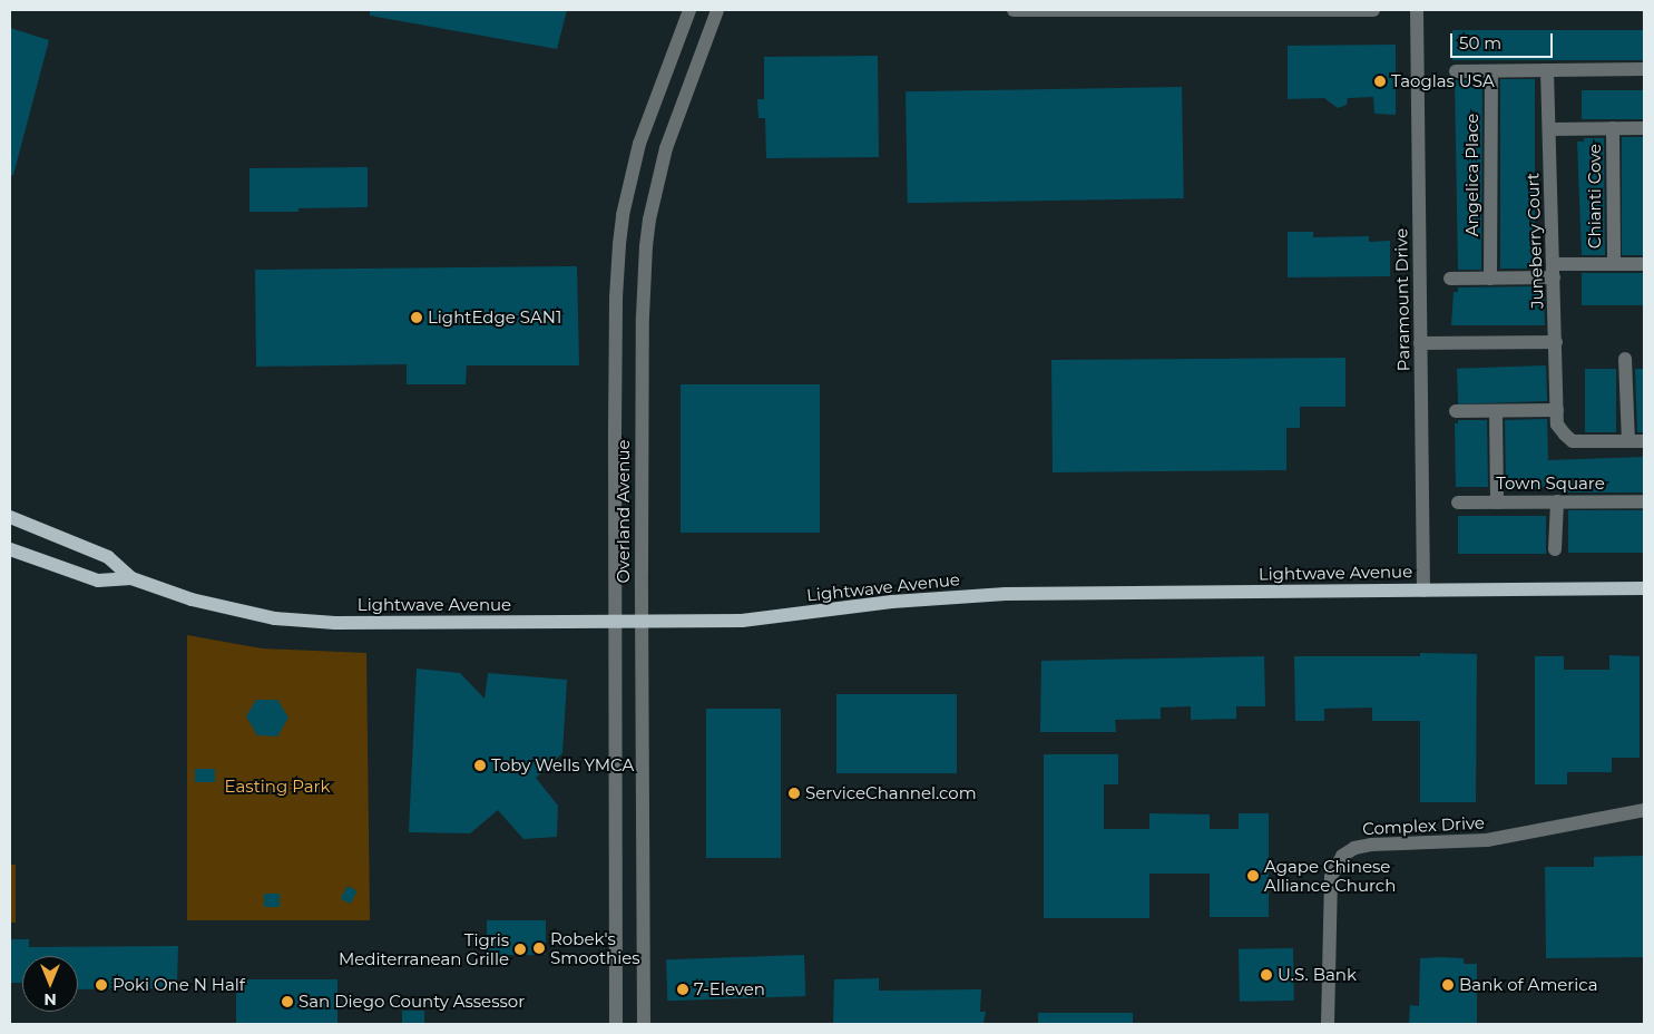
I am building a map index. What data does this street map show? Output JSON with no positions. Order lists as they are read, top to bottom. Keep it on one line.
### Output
{"streets":{"main road":["Lightwave Avenue"],"street":["Angelica Place","Chianti Cove","Juneberry Court","Paramount Drive","Town Square","Overland Avenue","Complex Drive"]},"crossings":[["Paramount Drive","Lightwave Avenue"],["Overland Avenue","Lightwave Avenue"]],"parks":["Easting Park"],"places":["Taoglas USA","LightEdge SAN1","Toby Wells YMCA","ServiceChannel.com","Agape Chinese Alliance Church","Robek's Smoothies","Tigris Mediterranean Grille","U.S. Bank","Poki One N Half","Bank of America","7-Eleven","San Diego County Assessor"],"scale_bar":"50 m","north":"bottom"}
